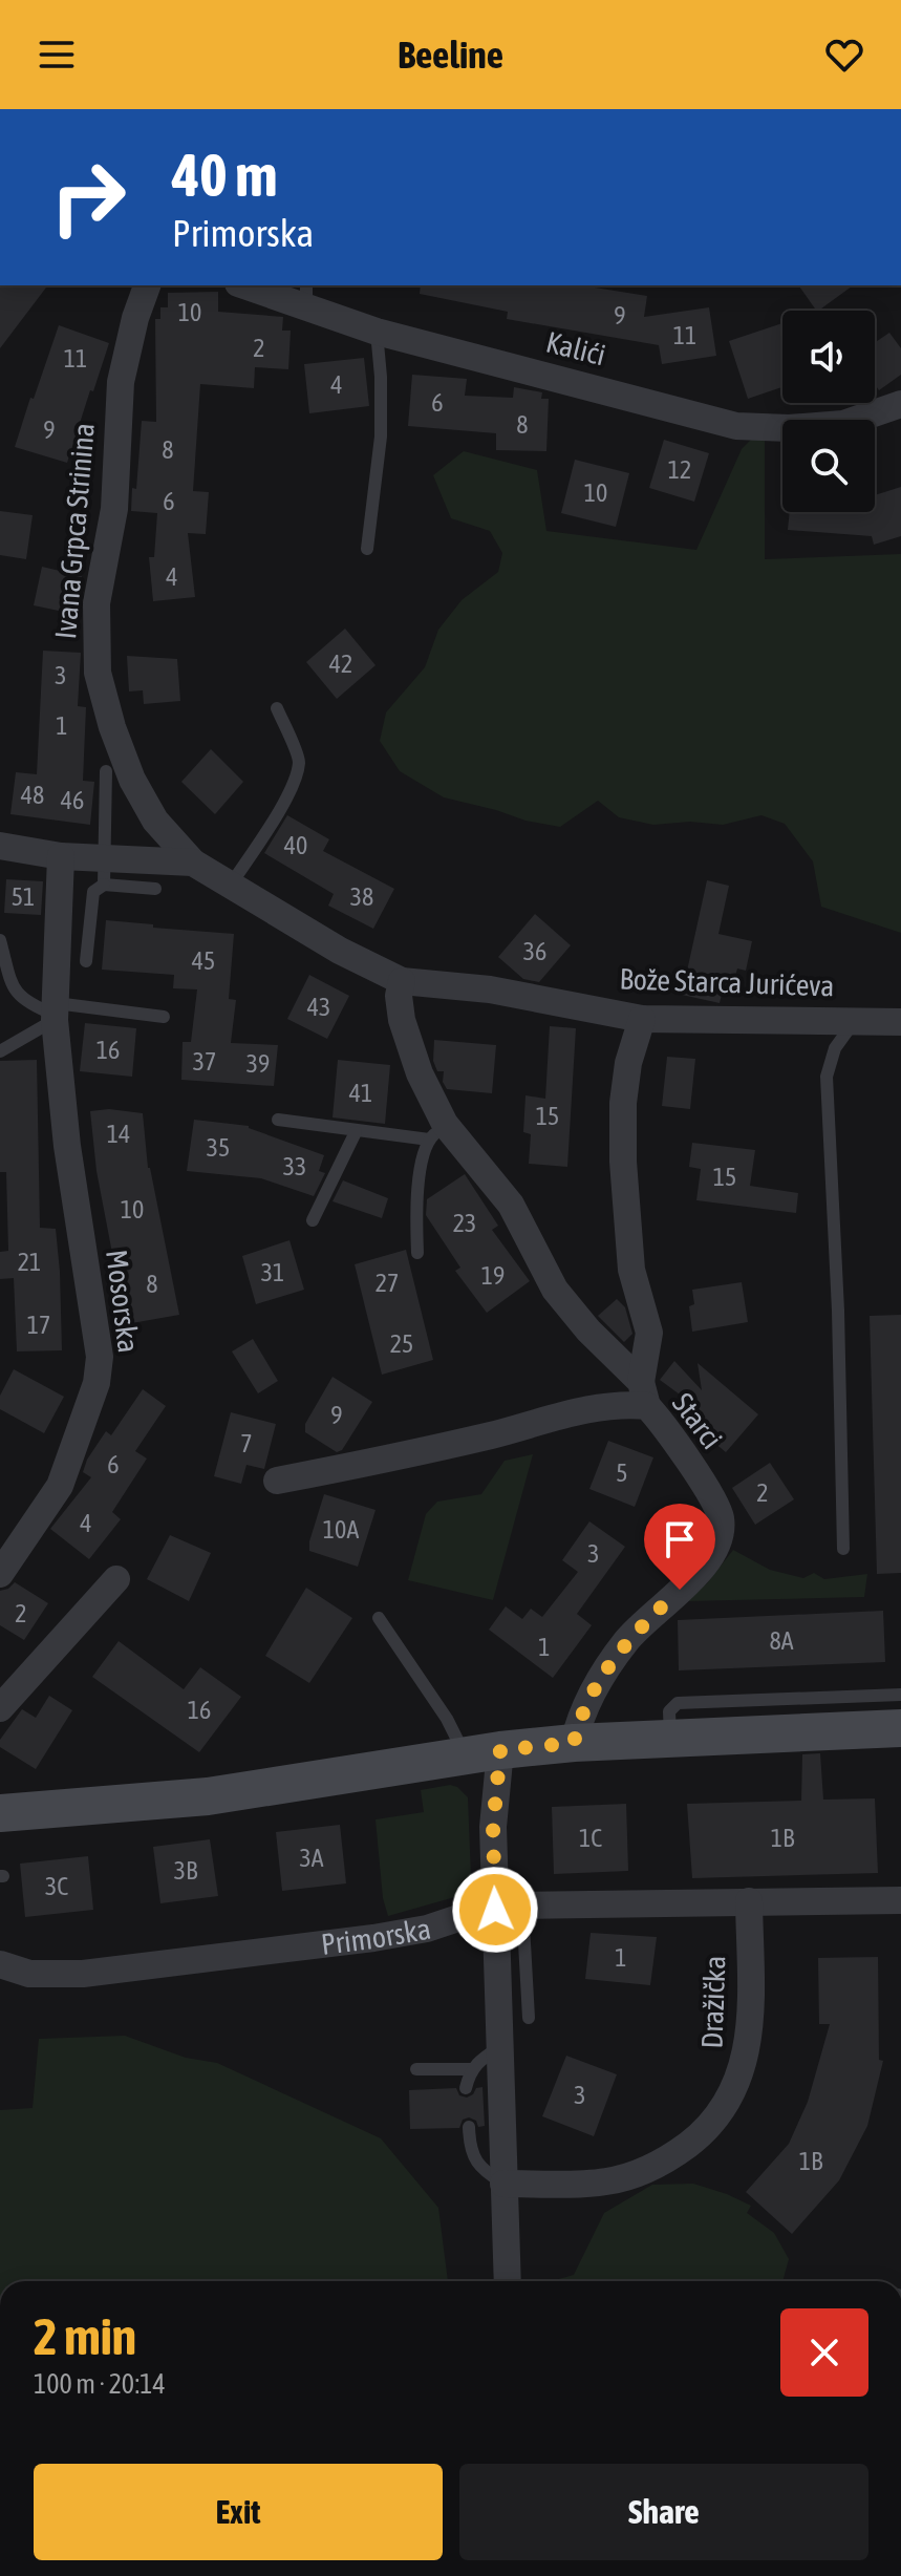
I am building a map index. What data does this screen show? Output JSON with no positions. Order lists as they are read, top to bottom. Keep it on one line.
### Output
{"streets":{"street":["Kalići","Ivana Grpca Strinina","Bože Starca Jurićeva","Mosorska","Starci","Primorska","Dražička"]},"crossings":[["Ivana Grpca Strinina","Bože Starca Jurićeva"],["Bože Starca Jurićeva","Mosorska"],["Bože Starca Jurićeva","Starci"],["Primorska","Dražička"]],"house_numbers":["10","9","11","2","11","4","6","8","9","8","12","10","6","4","42","3","1","48","46","40","51","38","36","45","43","16","37","39","41","15","14","35","33","15","10","23","21","31","19","27","8","17","25","9","7","6","5","2","4","10A","3","2","8A","1","16","1C","1B","3A","3B","3C","1","3","1B"],"page":{"header":"Beeline","turn":["40 m","Primorska"],"heading":["2 min","100 m · 20:14"],"buttons":["Exit","Share"]}}
